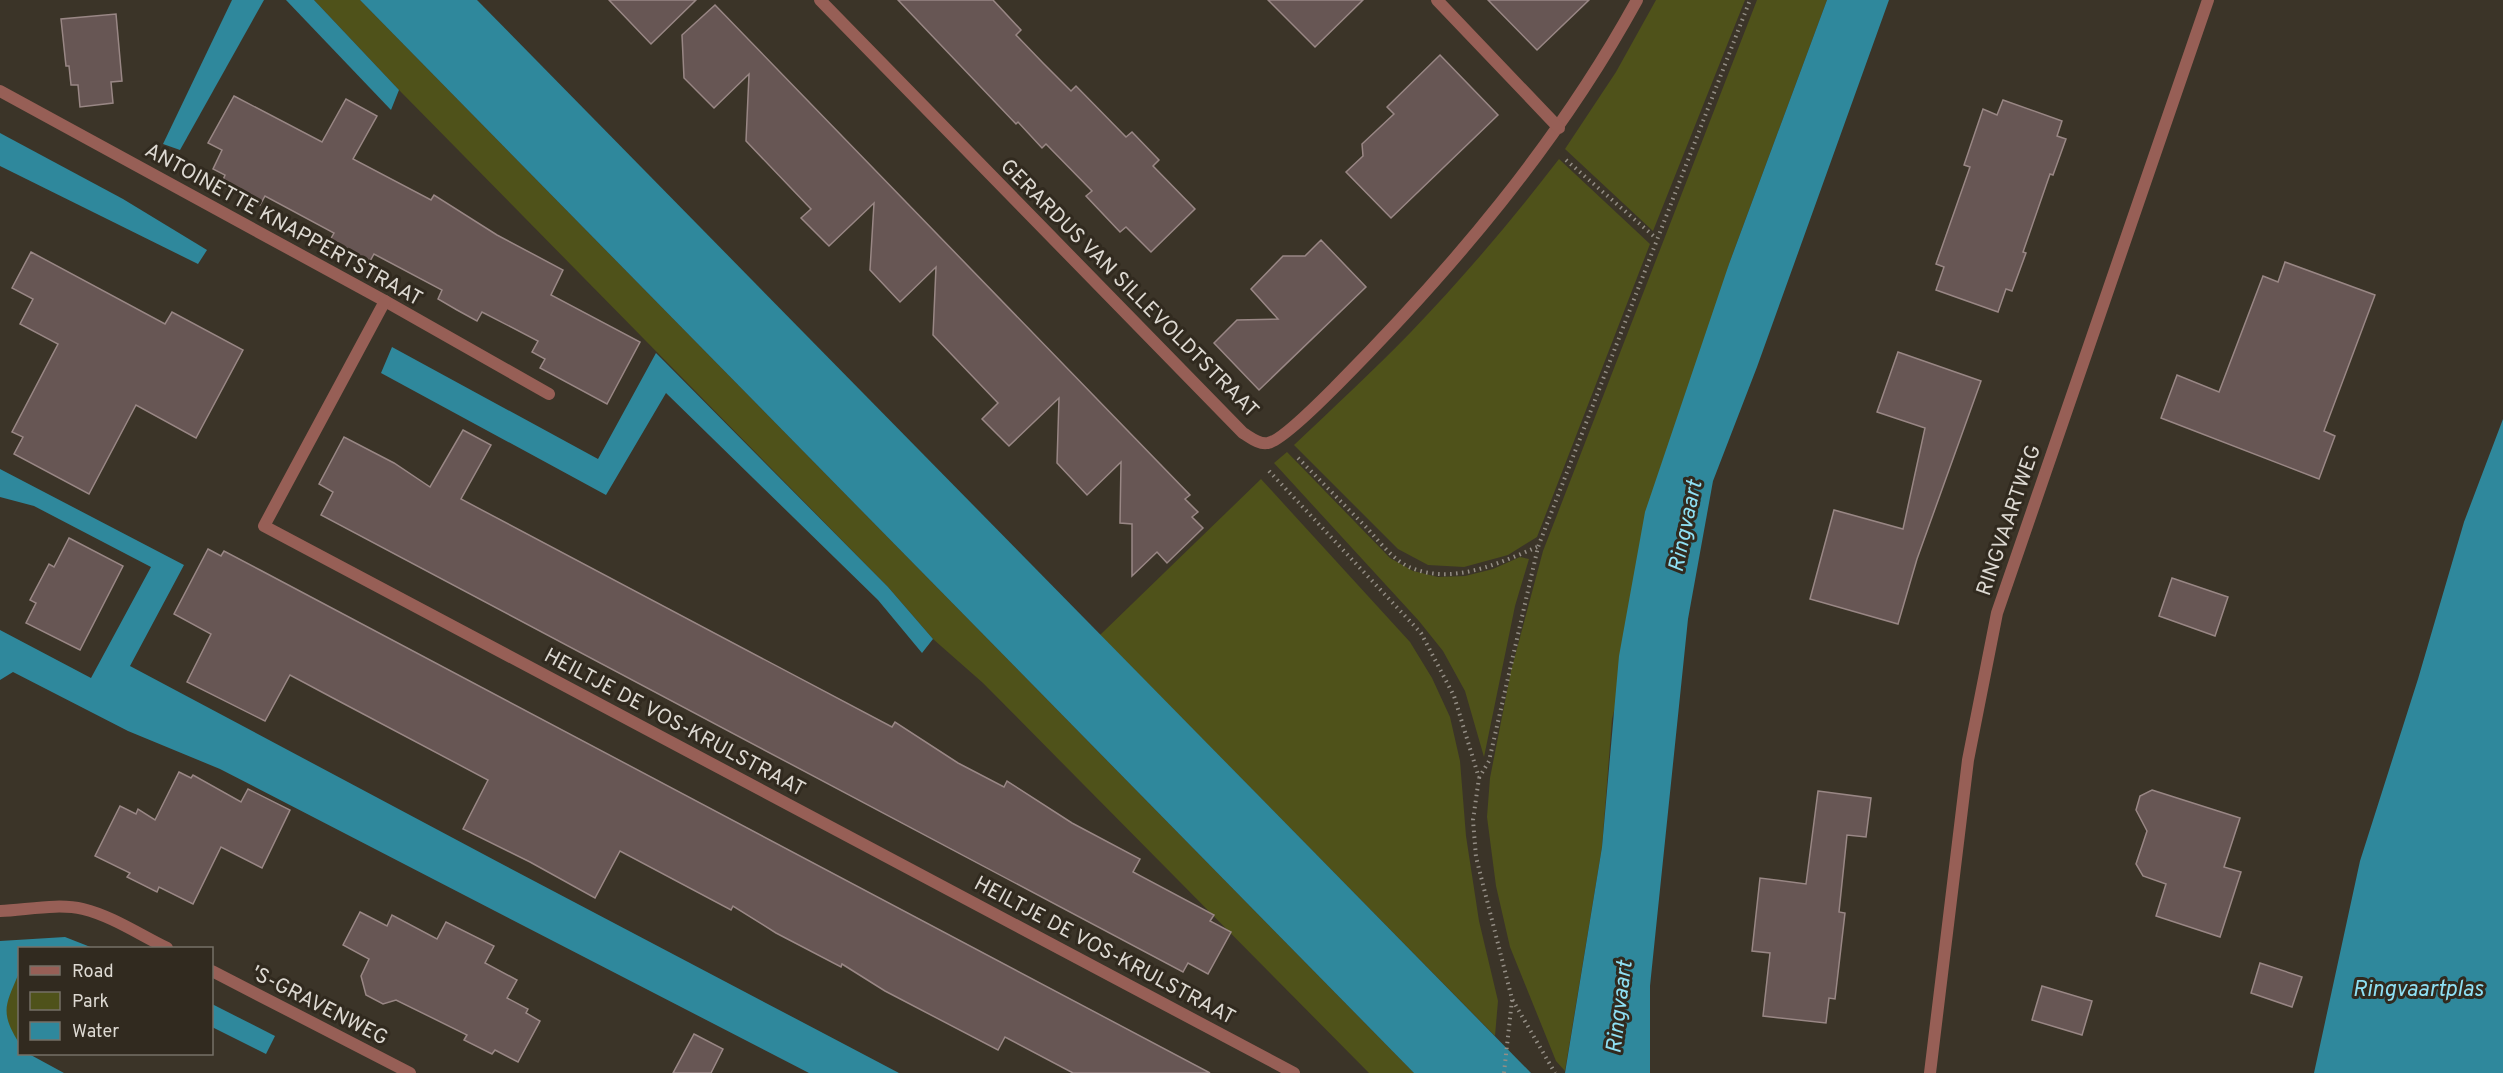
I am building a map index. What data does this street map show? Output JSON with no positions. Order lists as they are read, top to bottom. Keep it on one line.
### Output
{"streets":{"street":["ANTOINETTE KNAPPERTSTRAAT","GERARDUS VAN SILLEVOLDTSTRAAT","RINGVAARTWEG","HEILTJE DE VOS-KRULSTRAAT","'S-GRAVENWEG"]},"crossings":[["ANTOINETTE KNAPPERTSTRAAT","HEILTJE DE VOS-KRULSTRAAT"]],"water":["Ringvaart","Ringvaartplas"],"legend":["Road","Park","Water"]}
